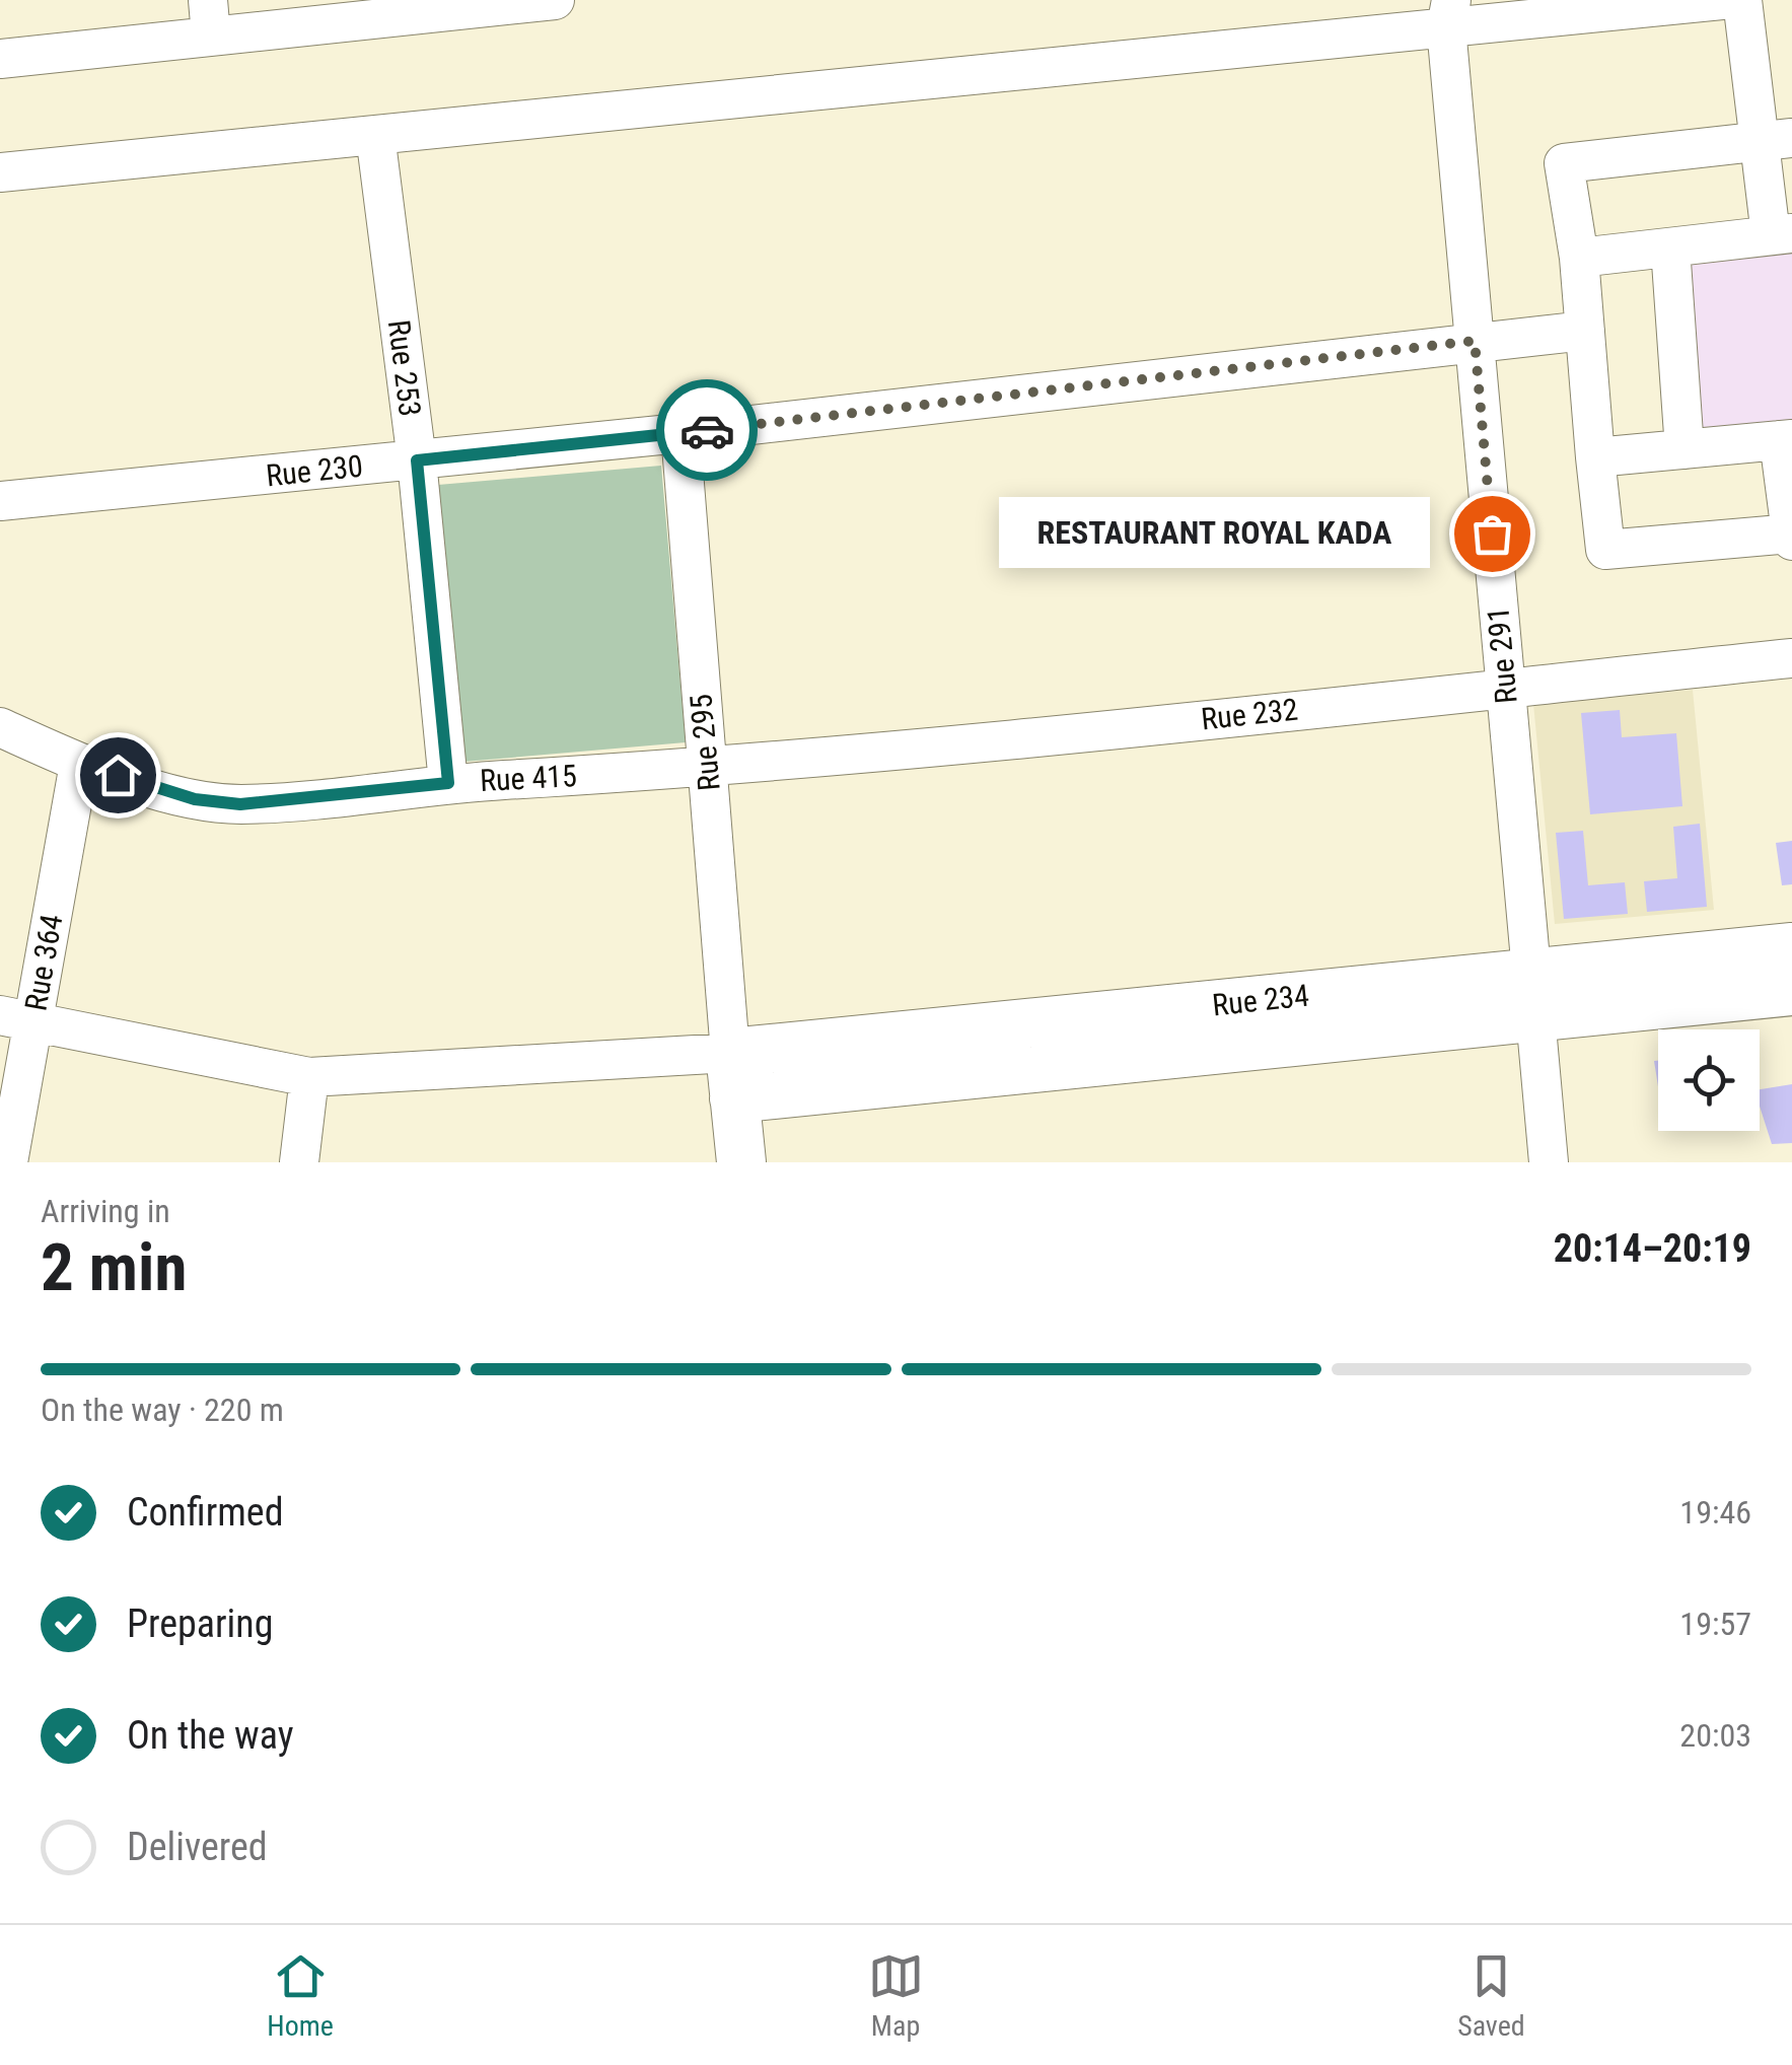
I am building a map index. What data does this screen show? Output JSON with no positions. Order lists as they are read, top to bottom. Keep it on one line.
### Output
{"streets":{"main road":["Rue 234"],"street":["Rue 253","Rue 230","Rue 291","Rue 232","Rue 295","Rue 415","Rue 364"]},"crossings":[["Rue 253","Rue 230"],["Rue 253","Rue 415"],["Rue 230","Rue 291"],["Rue 230","Rue 295"],["Rue 291","Rue 232"],["Rue 291","Rue 234"],["Rue 232","Rue 295"],["Rue 232","Rue 415"],["Rue 295","Rue 415"],["Rue 295","Rue 234"],["Rue 415","Rue 364"]],"places":["RESTAURANT ROYAL KADA"],"page":{"bubble":"RESTAURANT ROYAL KADA","heading":["2 min","Arriving in","20:14–20:19"],"bar":"On the way · 220 m","list":[["Confirmed","19:46"],["Preparing","19:57"],["On the way","20:03"],"Delivered"],"tabs":["Home","Map","Saved"]}}
